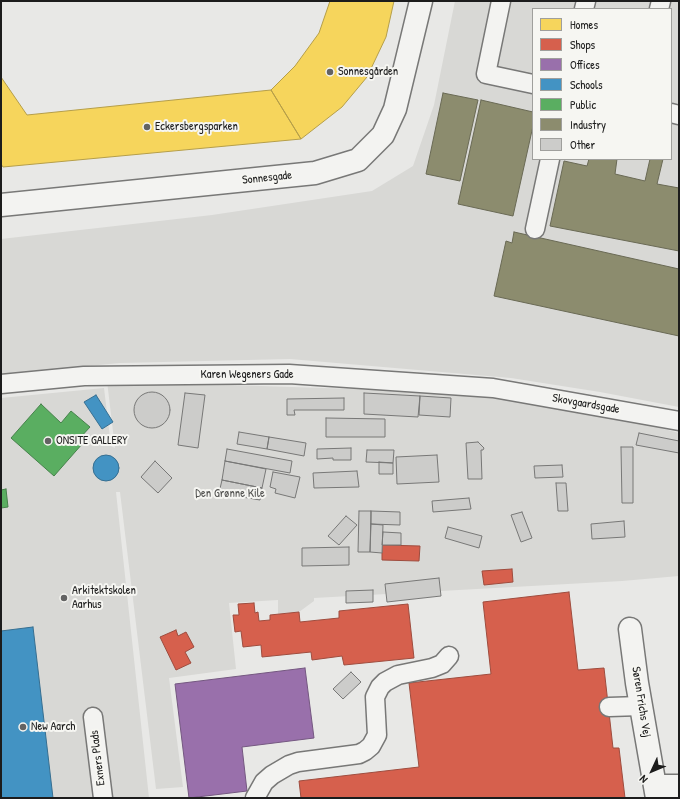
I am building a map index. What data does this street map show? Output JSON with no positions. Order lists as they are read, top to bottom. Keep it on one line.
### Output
{"streets":{"street":["Sonnesgade","Søren Frichs Vej"],"lane":["Karen Wegeners Gade","Skovgaardsgade","Exners Plads"]},"crossings":[["Karen Wegeners Gade","Skovgaardsgade"]],"parks":["Den Grønne Kile"],"places":["Sonnesgården","Eckersbergsparken","ONSITE GALLERY","Arkitektskolen Aarhus","New Aarch"],"legend":["Homes","Shops","Offices","Schools","Public","Industry","Other"],"north":"bottom left"}
